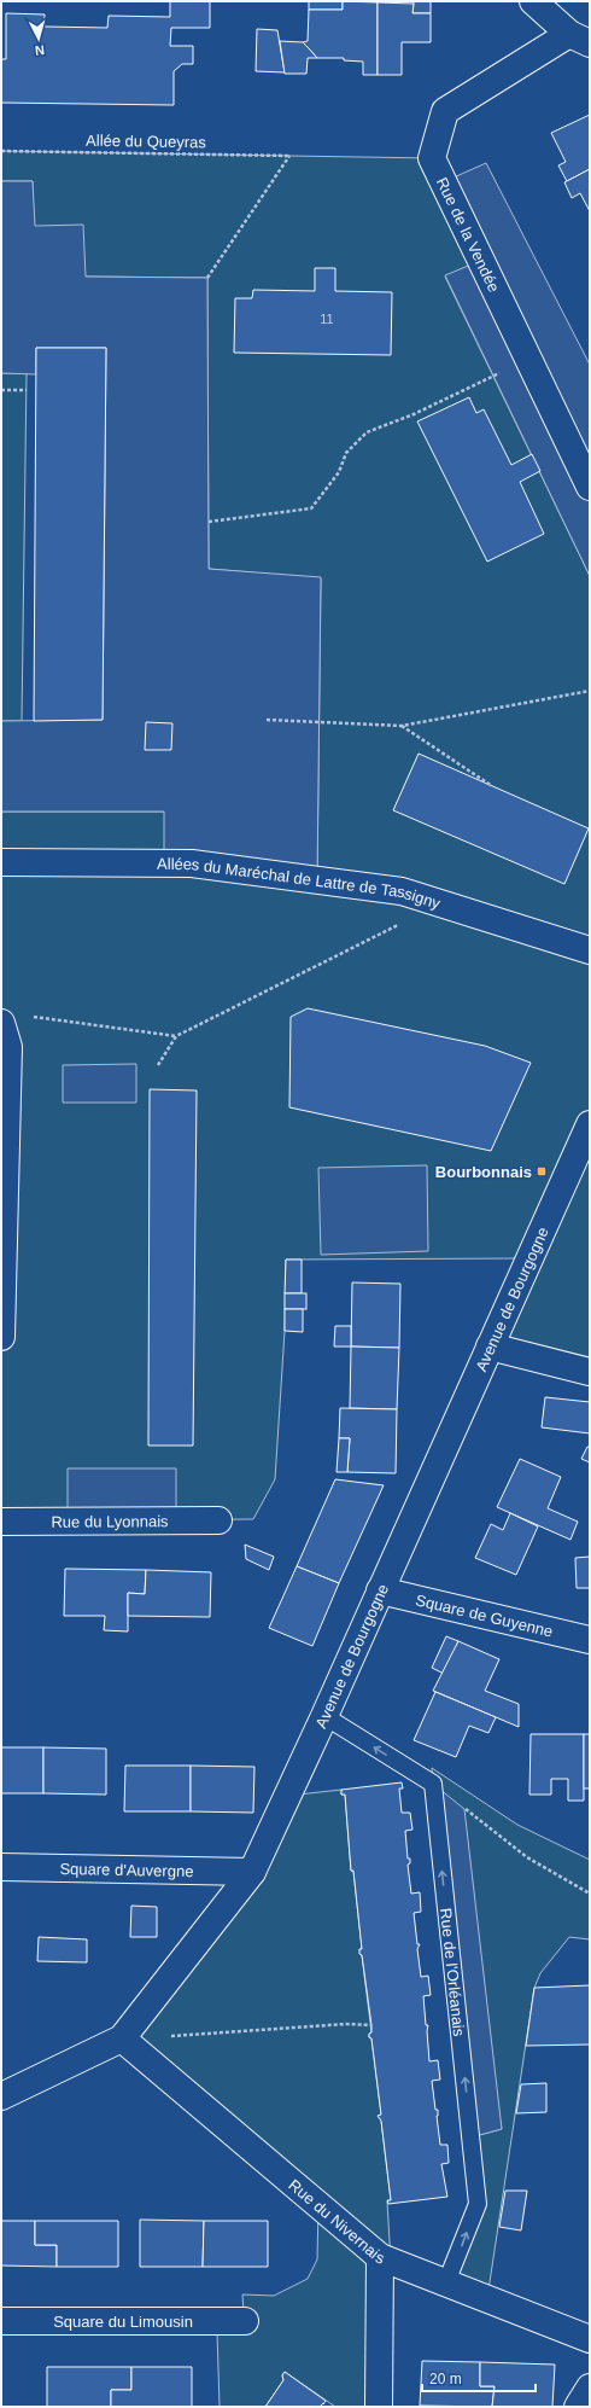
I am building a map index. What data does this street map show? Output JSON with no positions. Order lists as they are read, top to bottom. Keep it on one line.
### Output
{"streets":{"street":["Rue de la Vendée","Allées du Maréchal de Lattre de Tassigny","Avenue de Bourgogne","Rue du Lyonnais","Square de Guyenne","Square d'Auvergne","Rue du Nivernais","Square du Limousin"],"lane":["Rue de l'Orléanais"],"path":["Allée du Queyras"]},"crossings":[["Avenue de Bourgogne","Square de Guyenne"],["Avenue de Bourgogne","Square d'Auvergne"],["Avenue de Bourgogne","Rue du Nivernais"],["Rue de l'Orléanais","Rue du Nivernais"]],"one_way":["Rue de l'Orléanais"],"places":{"transit":["Bourbonnais"]},"house_numbers":["11"],"scale_bar":"20 m","north":"bottom"}
